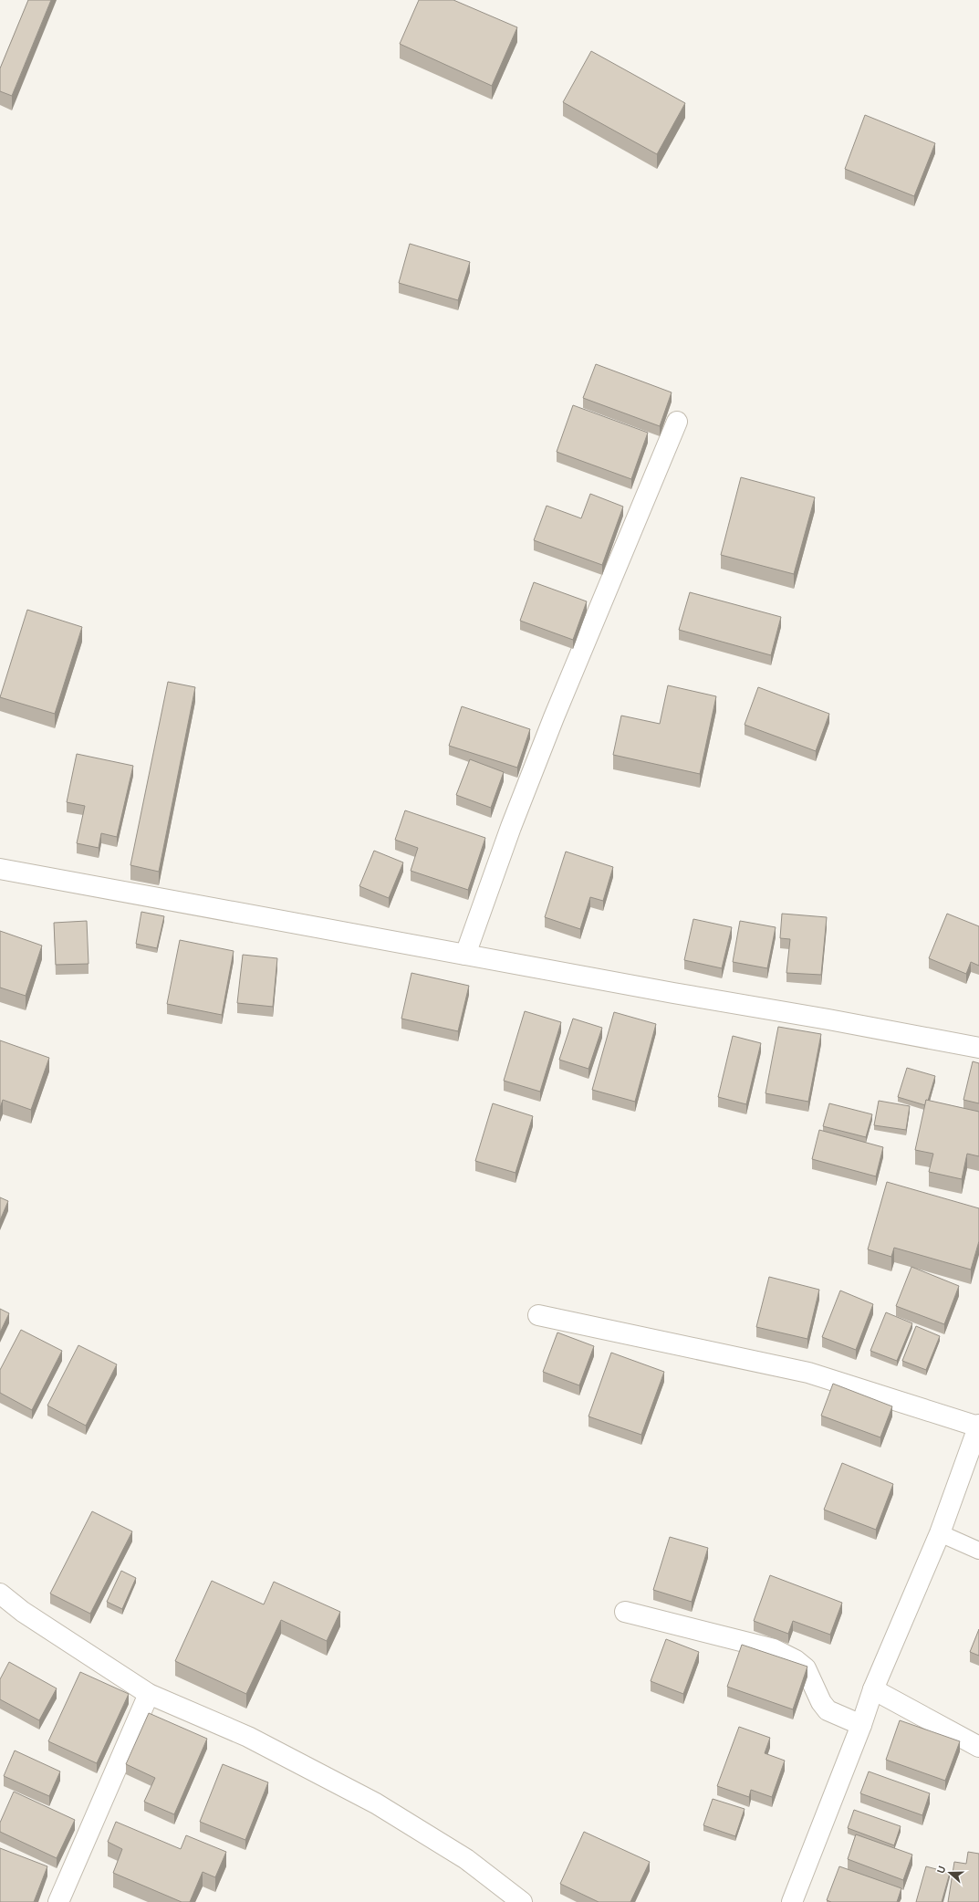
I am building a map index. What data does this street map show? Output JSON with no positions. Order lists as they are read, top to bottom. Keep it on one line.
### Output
{"north":"left"}
